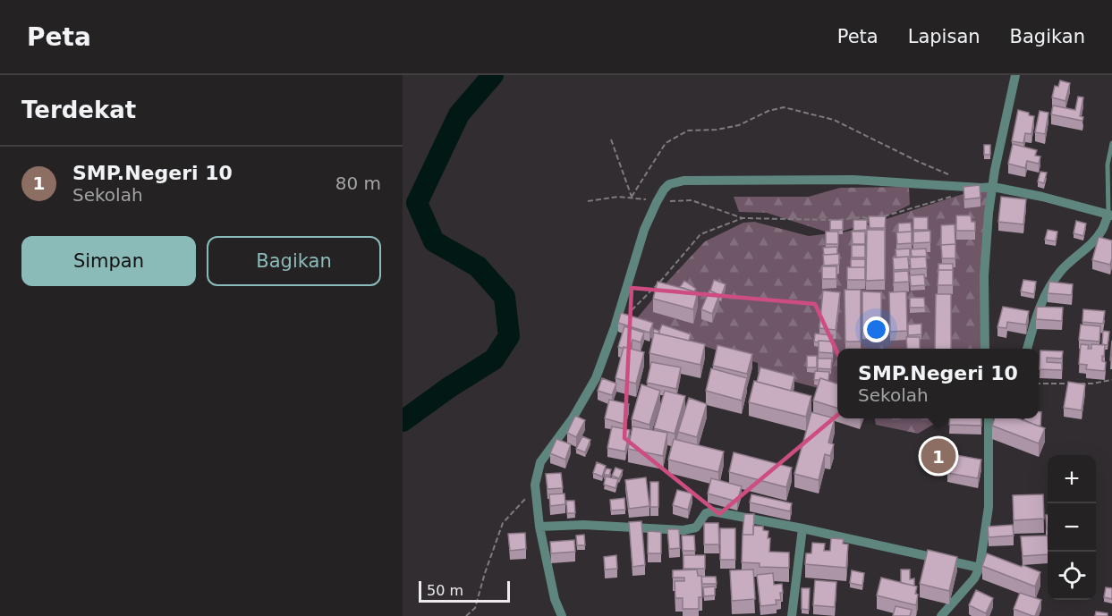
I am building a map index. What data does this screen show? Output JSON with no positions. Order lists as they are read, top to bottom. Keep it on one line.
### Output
{"scale_bar":"50 m","page":{"header":"Peta","nav":["Peta","Lapisan","Bagikan"],"heading":"Terdekat","list":[{"mark":"1","name":"SMP.Negeri 10","note":"Sekolah","value":"80 m"}],"buttons":["Simpan","Bagikan"],"popup":["SMP.Negeri 10","Sekolah"],"pins":"1","map_buttons":["+","−"],"scale":"50 m"}}
